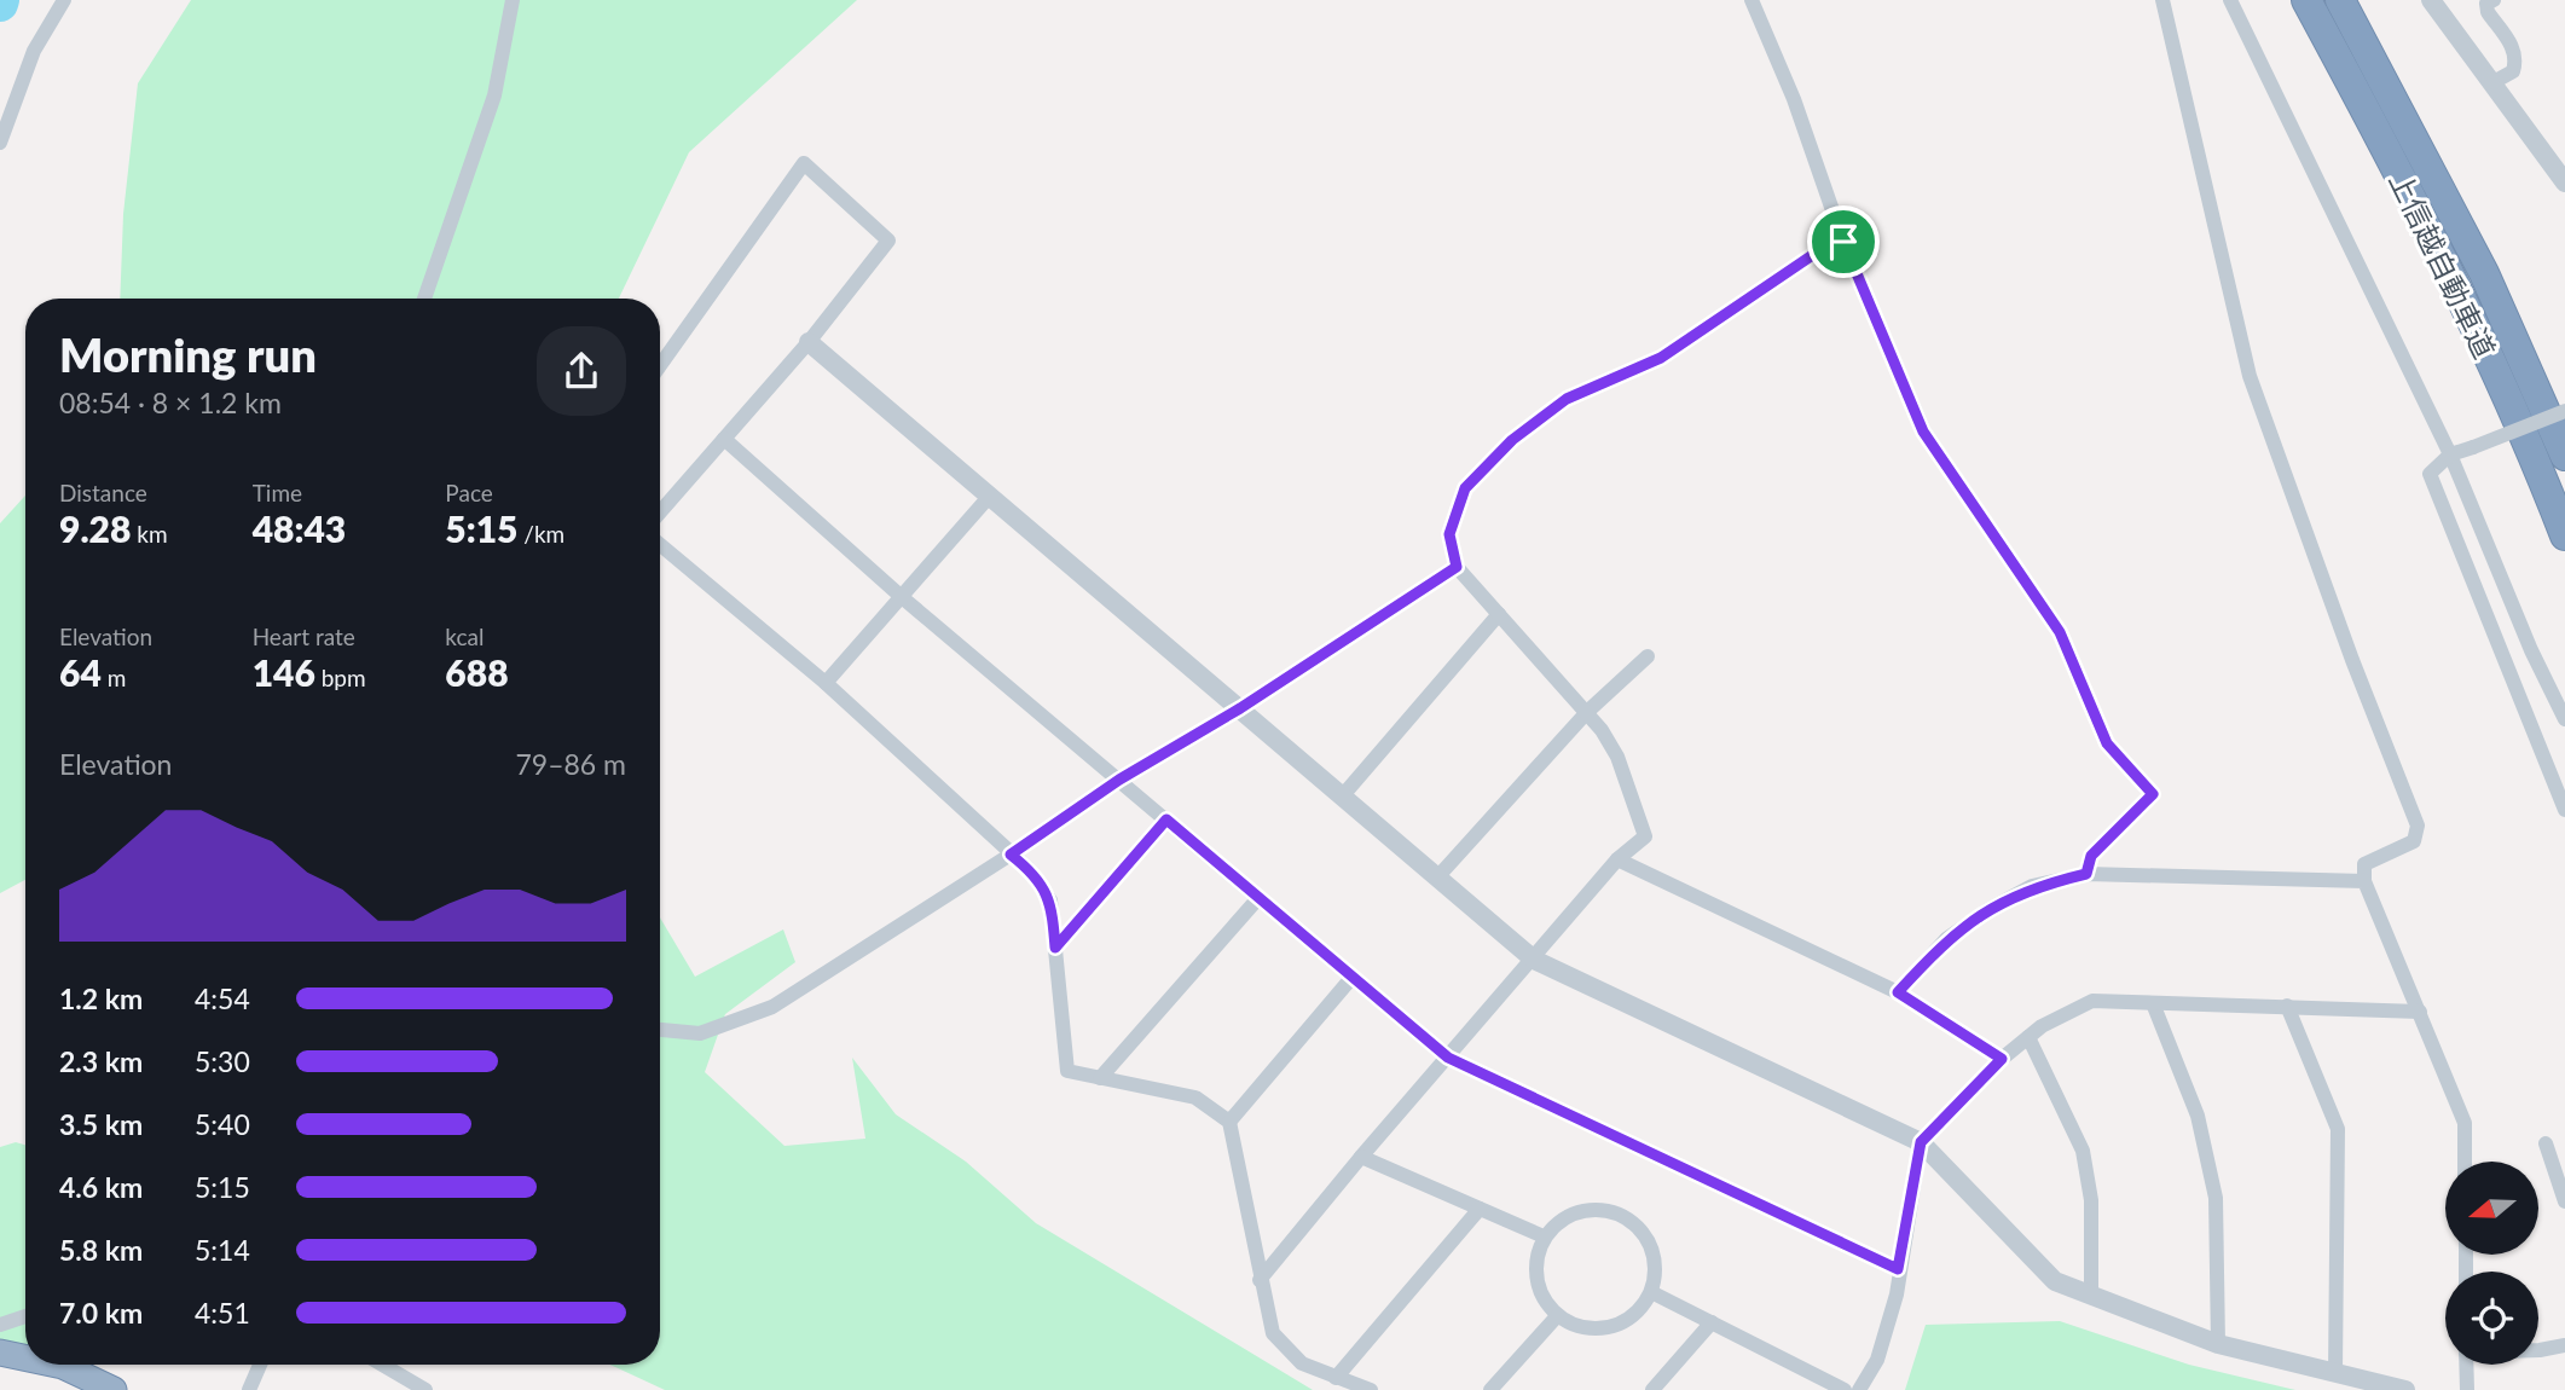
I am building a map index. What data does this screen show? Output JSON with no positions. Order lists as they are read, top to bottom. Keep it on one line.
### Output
{"streets":{"highway":["上信越自動車道"]},"north":"left","page":{"heading":["Morning run","08:54 · 8 × 1.2 km"],"stats":[["Distance","9.28 km"],["Time","48:43"],["Pace","5:15 /km"],["Elevation","64 m"],["Heart rate","146 bpm"],["kcal","688"]],"chart":["Elevation","79–86 m"],"list":[{"name":"1.2 km","note":"4:54"},{"name":"2.3 km","note":"5:30"},{"name":"3.5 km","note":"5:40"},{"name":"4.6 km","note":"5:15"},{"name":"5.8 km","note":"5:14"},{"name":"7.0 km","note":"4:51"}]}}
